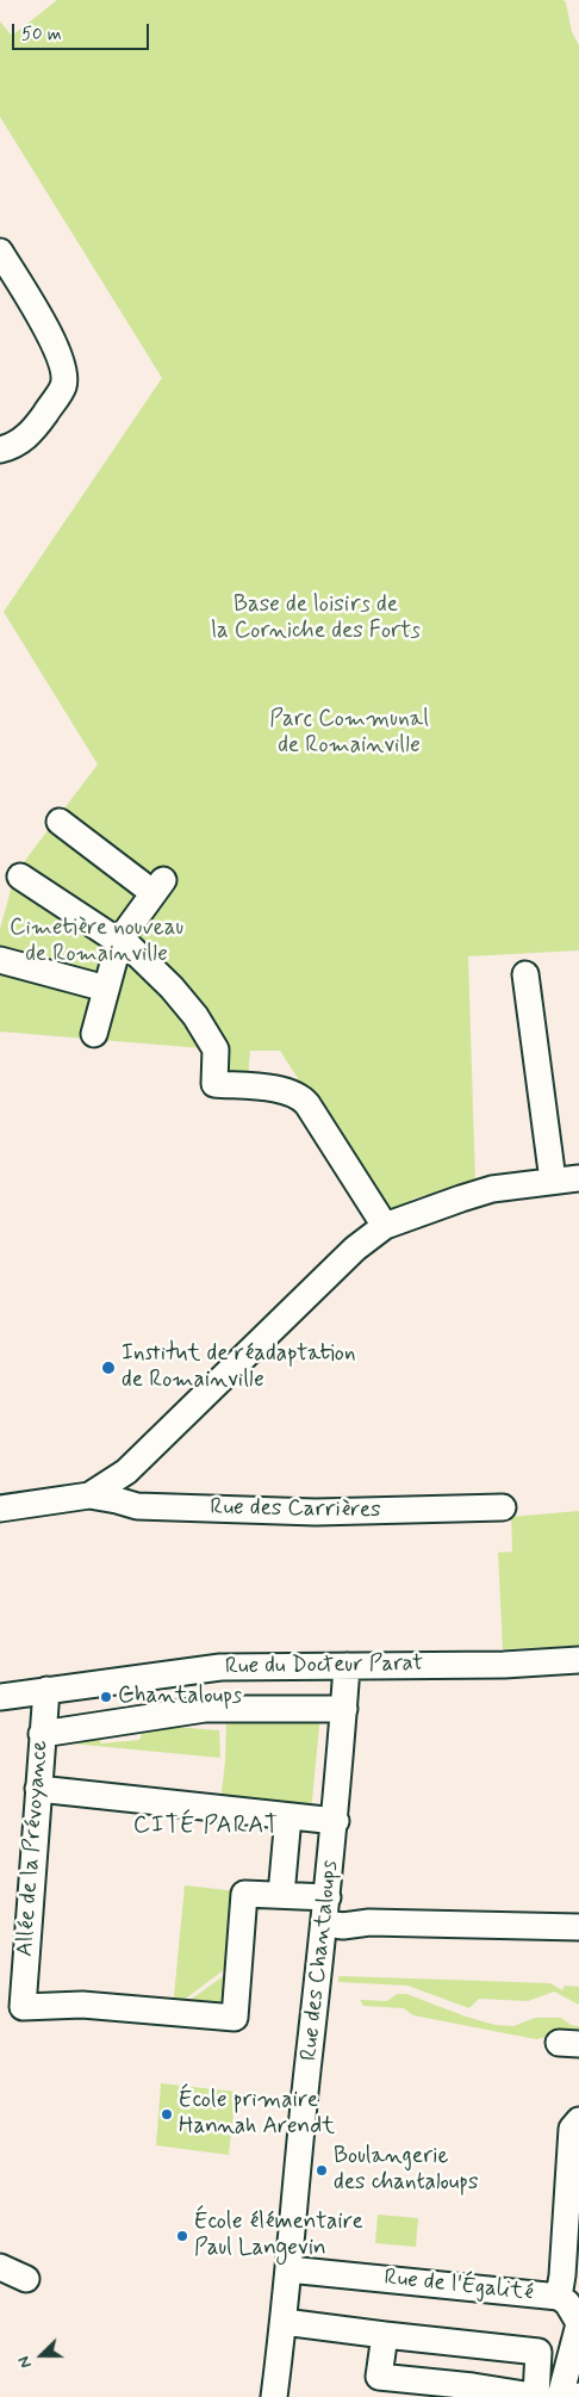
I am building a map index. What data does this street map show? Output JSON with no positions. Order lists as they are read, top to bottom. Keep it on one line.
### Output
{"streets":{"street":["Rue des Carrières","Rue du Docteur Parat","Allée de la Prévoyance","Rue des Chantaloups","Rue de l'Égalité"]},"crossings":[["Rue du Docteur Parat","Allée de la Prévoyance"],["Rue du Docteur Parat","Rue des Chantaloups"],["Rue des Chantaloups","Rue de l'Égalité"]],"districts":["CITÉ PARAT"],"parks":["Base de loisirs de la Corniche des Forts","Parc Communal de Romainville","Cimetière nouveau de Romainville"],"places":["Institut de réadaptation de Romainville","Chantaloups","École primaire Hannah Arendt","Boulangerie des chantaloups","École élémentaire Paul Langevin"],"scale_bar":"50 m","north":"left"}
